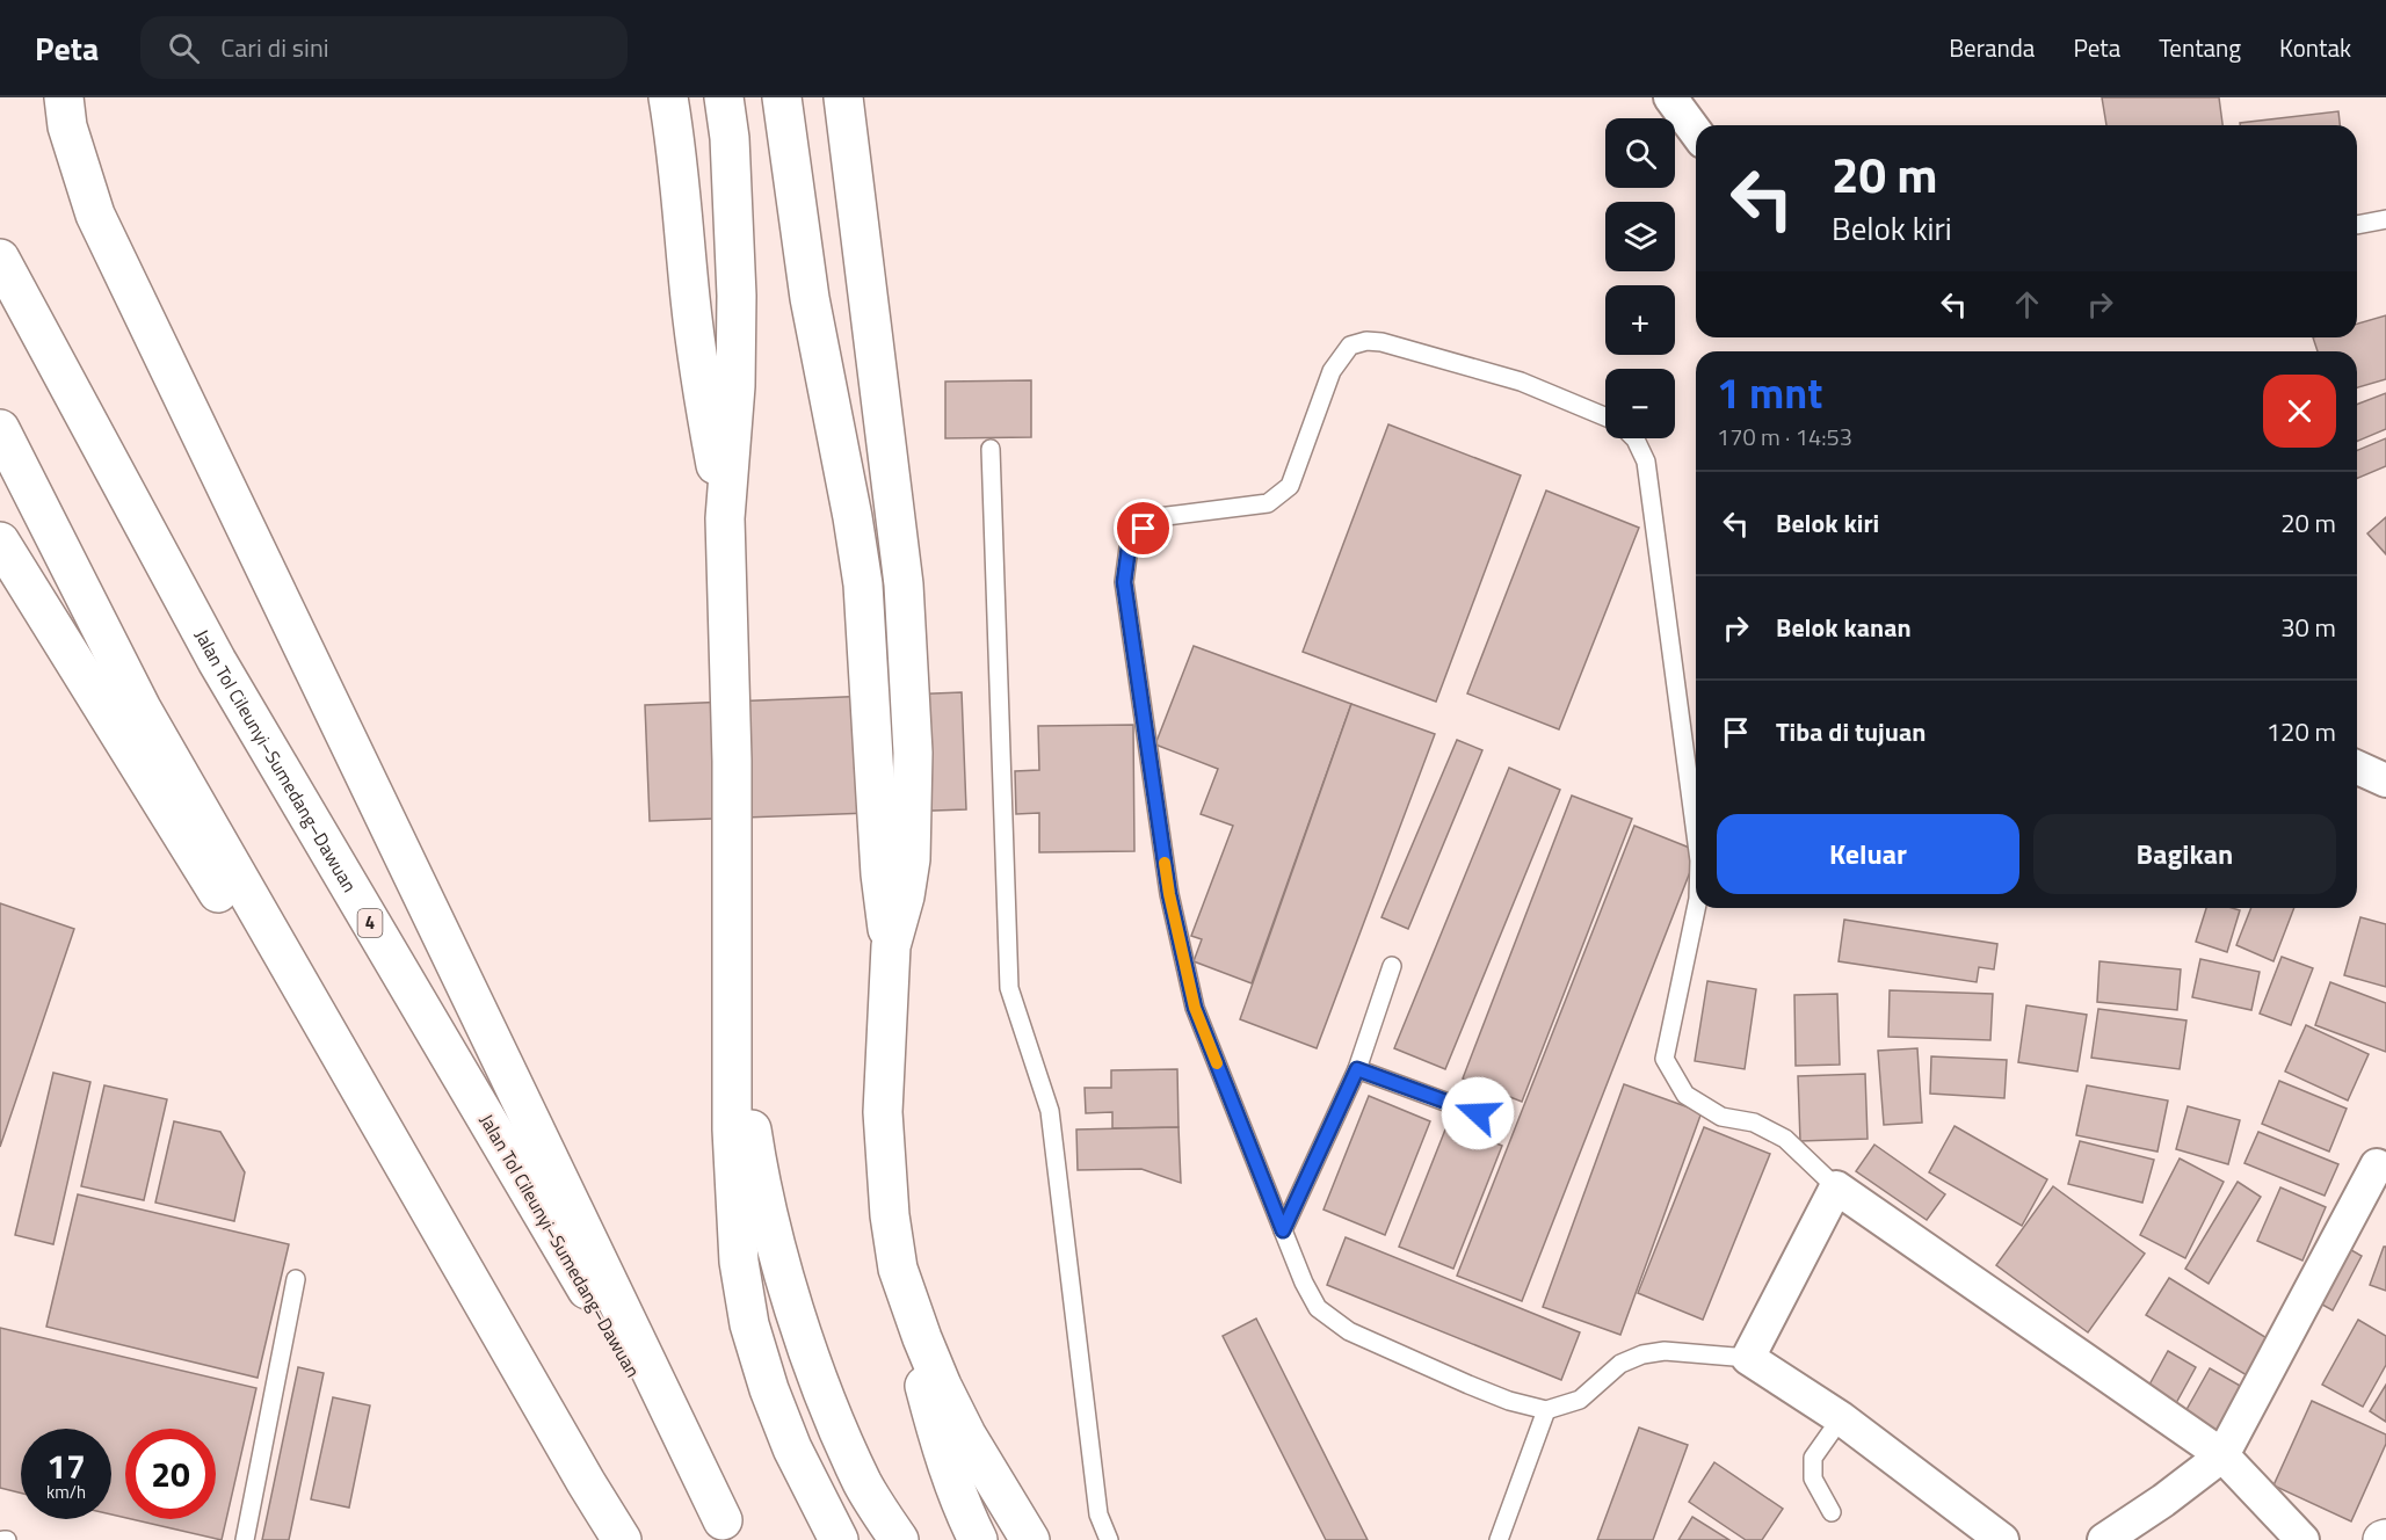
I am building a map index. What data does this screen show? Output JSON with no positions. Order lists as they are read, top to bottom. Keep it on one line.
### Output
{"streets":{"highway":["Jalan Tol Cileunyi–Sumedang–Dawuan","4"]},"page":{"header":"Peta","search":"Cari di sini","nav":["Beranda","Peta","Tentang","Kontak"],"map_buttons":["+","−"],"turn":["20 m","Belok kiri"],"heading":["1 mnt","170 m · 14:53"],"list":[{"name":"Belok kiri","value":"20 m"},{"name":"Belok kanan","value":"30 m"},{"name":"Tiba di tujuan","value":"120 m"}],"buttons":["Keluar","Bagikan"],"speed":"17 km/h","limit":"20"}}
